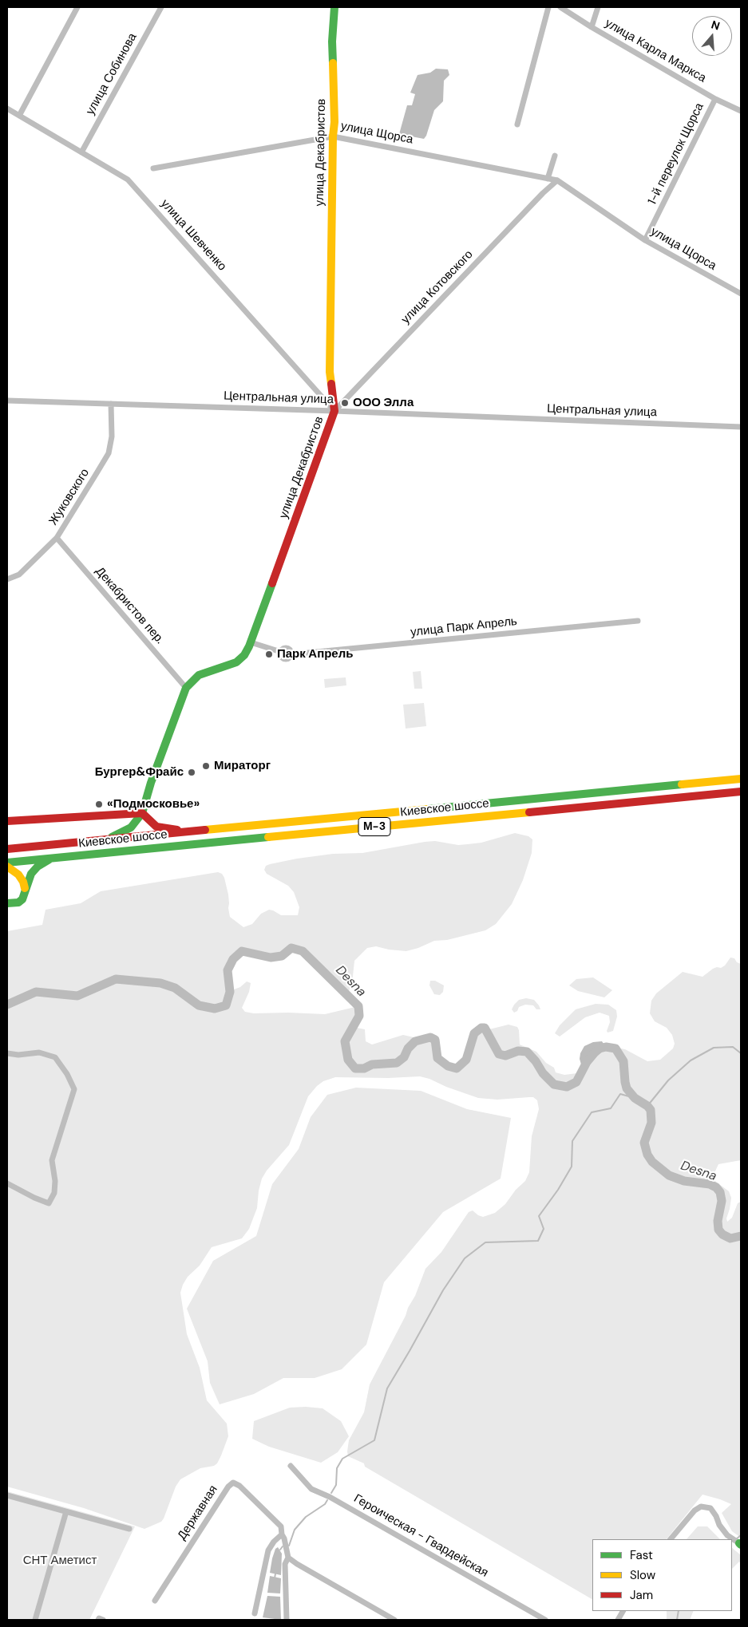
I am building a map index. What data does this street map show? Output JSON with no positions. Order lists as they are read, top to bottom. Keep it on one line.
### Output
{"streets":{"main road":["улица Декабристов","Киевское шоссе","М-3"],"street":["улица Карла Маркса","улица Собинова","улица Щорса","1-й переулок Щорса","улица Шевченко","улица Котовского","Центральная улица","Жуковского","Декабристов пер.","улица Парк Апрель","Державная","Героическая - Гвардейская"]},"crossings":[["улица Карла Маркса","1-й переулок Щорса"],["улица Собинова","улица Шевченко"],["улица Щорса","улица Декабристов"],["улица Щорса","1-й переулок Щорса"],["улица Щорса","улица Котовского"],["улица Декабристов","улица Шевченко"],["улица Декабристов","улица Котовского"],["улица Декабристов","Центральная улица"],["улица Декабристов","Декабристов пер."],["улица Декабристов","улица Парк Апрель"],["улица Шевченко","улица Котовского"],["улица Шевченко","Центральная улица"],["улица Котовского","Центральная улица"],["Центральная улица","Жуковского"],["Жуковского","Декабристов пер."]],"water":["Desna"],"parks":["СНТ Аметист"],"places":["ООО Элла","Парк Апрель","Мираторг","Бургер&Фрайс","«Подмосковье»"],"legend":["Fast","Slow","Jam"],"north":"top"}
